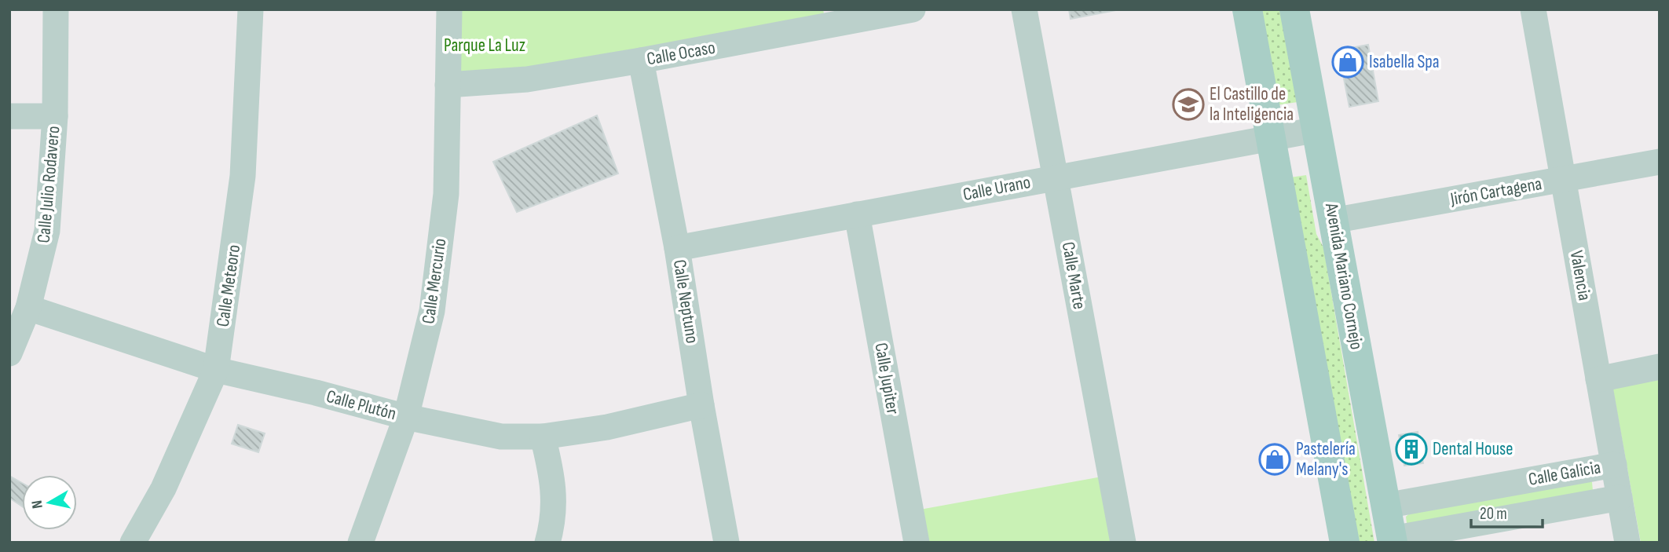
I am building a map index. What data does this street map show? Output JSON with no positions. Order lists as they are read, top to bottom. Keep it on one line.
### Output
{"streets":{"main road":["Avenida Mariano Cornejo"],"street":["Calle Ocaso","Calle Julio Rodavero","Calle Urano","Jirón Cartagena","Calle Marte","Valencia","Calle Mercurio","Calle Meteoro","Calle Neptuno","Calle Jupiter","Calle Plutón","Calle Galicia"]},"crossings":[["Calle Ocaso","Calle Mercurio"],["Calle Ocaso","Calle Neptuno"],["Calle Julio Rodavero","Calle Plutón"],["Calle Urano","Calle Marte"],["Calle Urano","Avenida Mariano Cornejo"],["Calle Urano","Calle Neptuno"],["Calle Urano","Calle Jupiter"],["Jirón Cartagena","Valencia"],["Jirón Cartagena","Avenida Mariano Cornejo"],["Valencia","Calle Galicia"],["Avenida Mariano Cornejo","Calle Galicia"],["Calle Mercurio","Calle Plutón"],["Calle Meteoro","Calle Plutón"],["Calle Neptuno","Calle Plutón"]],"parks":["Parque La Luz"],"places":{"shop":["Isabella Spa","Pastelería Melany's"],"school or university":["El Castillo de la Inteligencia"],"building":["Dental House"]},"scale_bar":"20 m","north":"left"}
